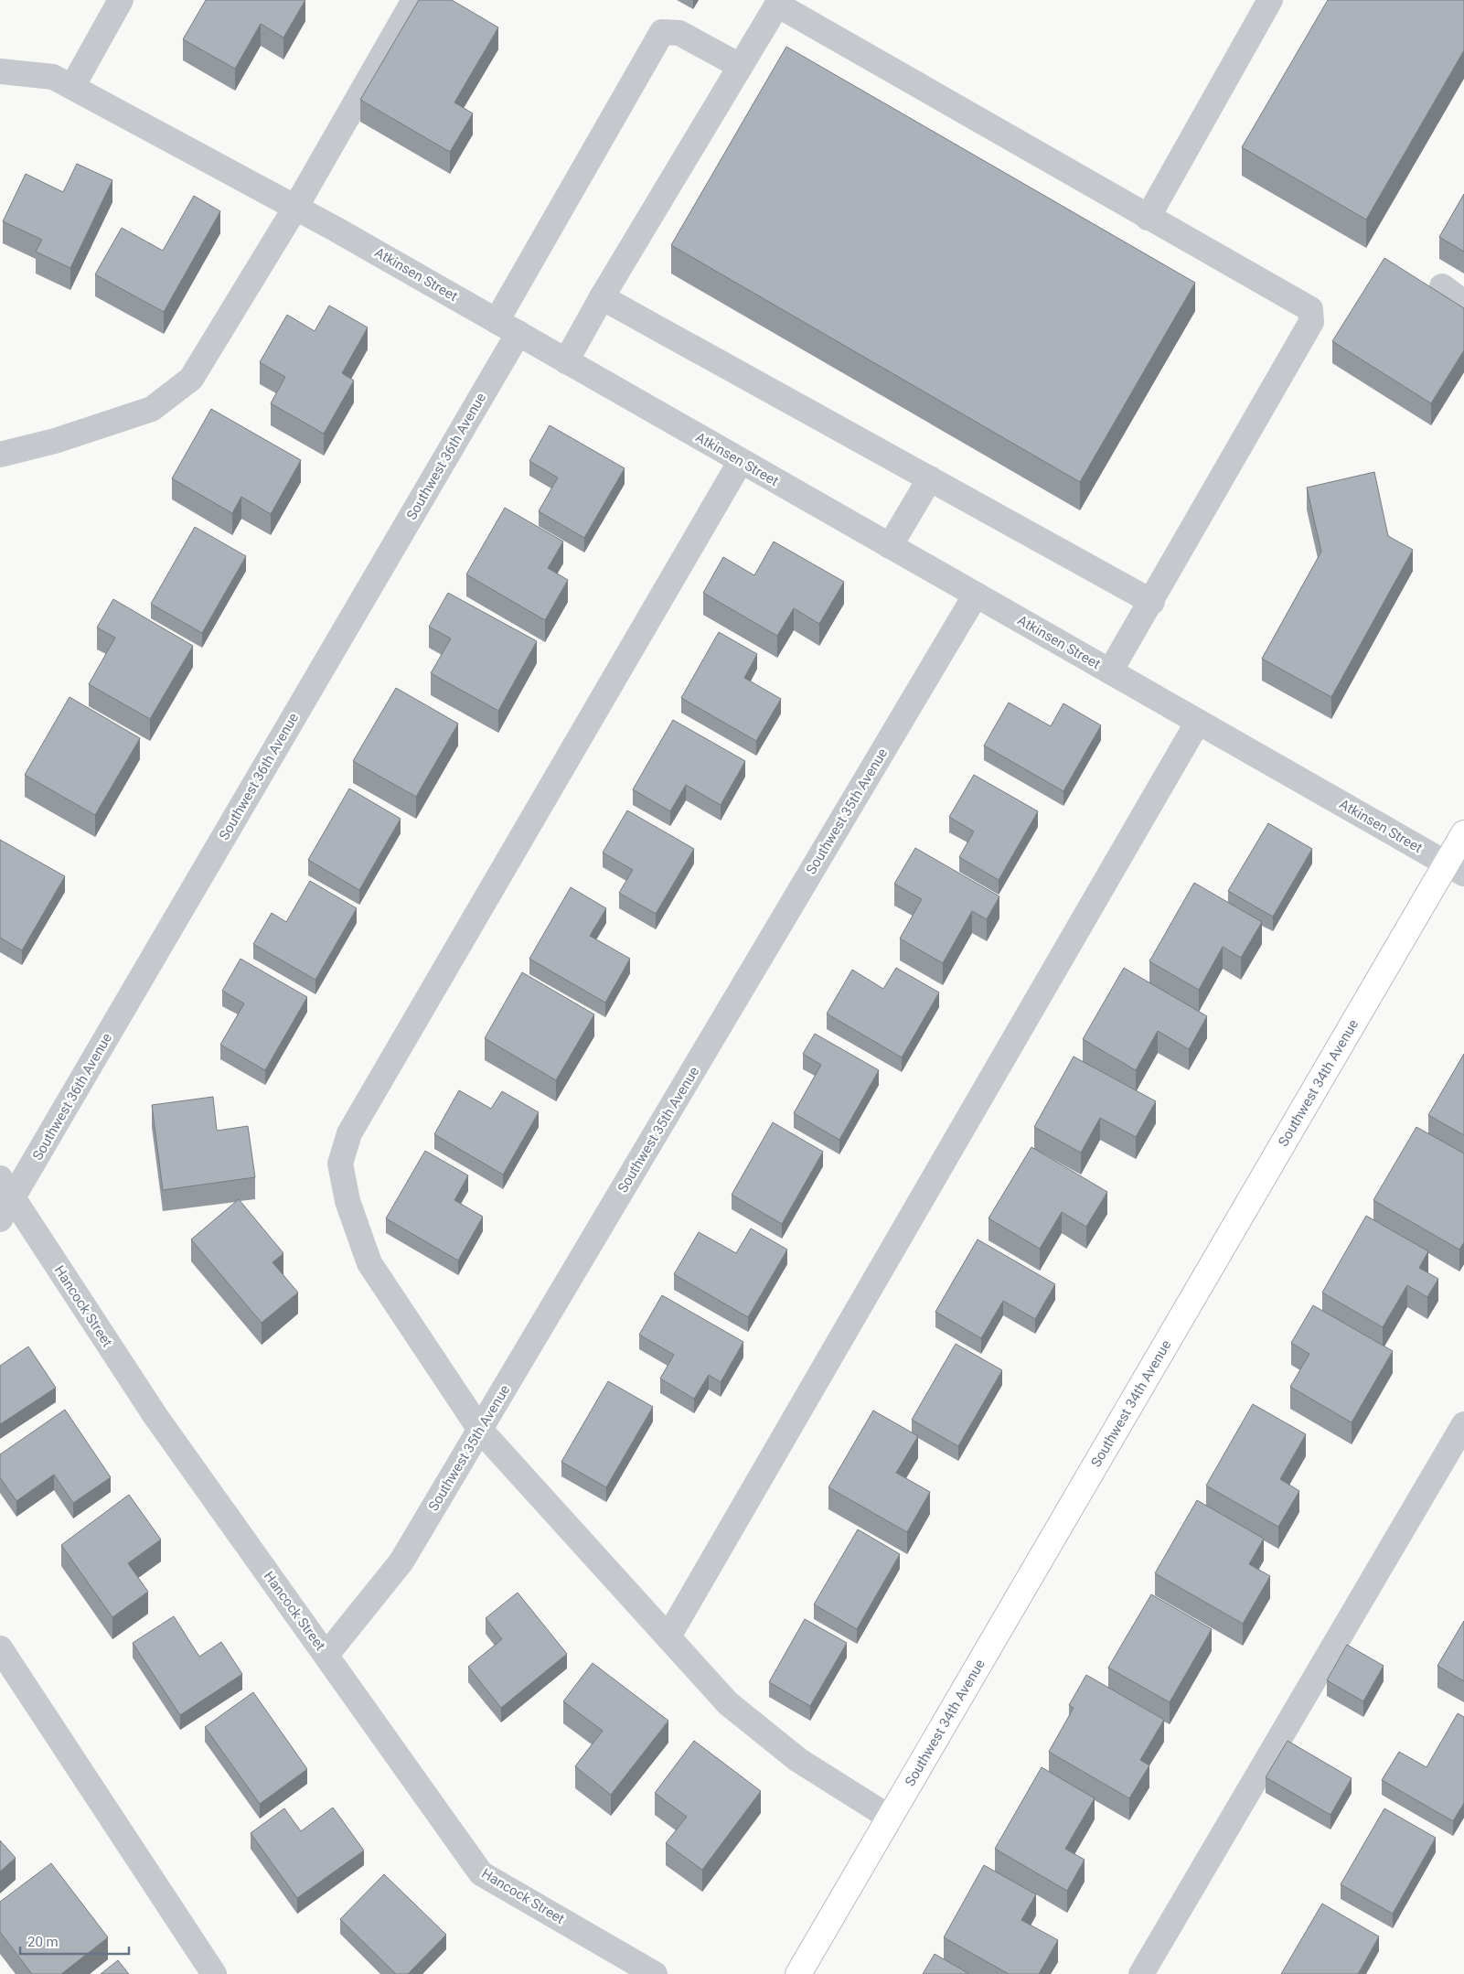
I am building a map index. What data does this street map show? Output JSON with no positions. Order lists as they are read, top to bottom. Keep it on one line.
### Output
{"streets":{"main road":["Southwest 34th Avenue"],"street":["Atkinsen Street","Southwest 36th Avenue","Southwest 35th Avenue","Hancock Street"]},"crossings":[["Atkinsen Street","Southwest 36th Avenue"],["Atkinsen Street","Southwest 35th Avenue"],["Atkinsen Street","Southwest 34th Avenue"],["Southwest 36th Avenue","Hancock Street"],["Southwest 35th Avenue","Hancock Street"]],"scale_bar":"20 m"}
